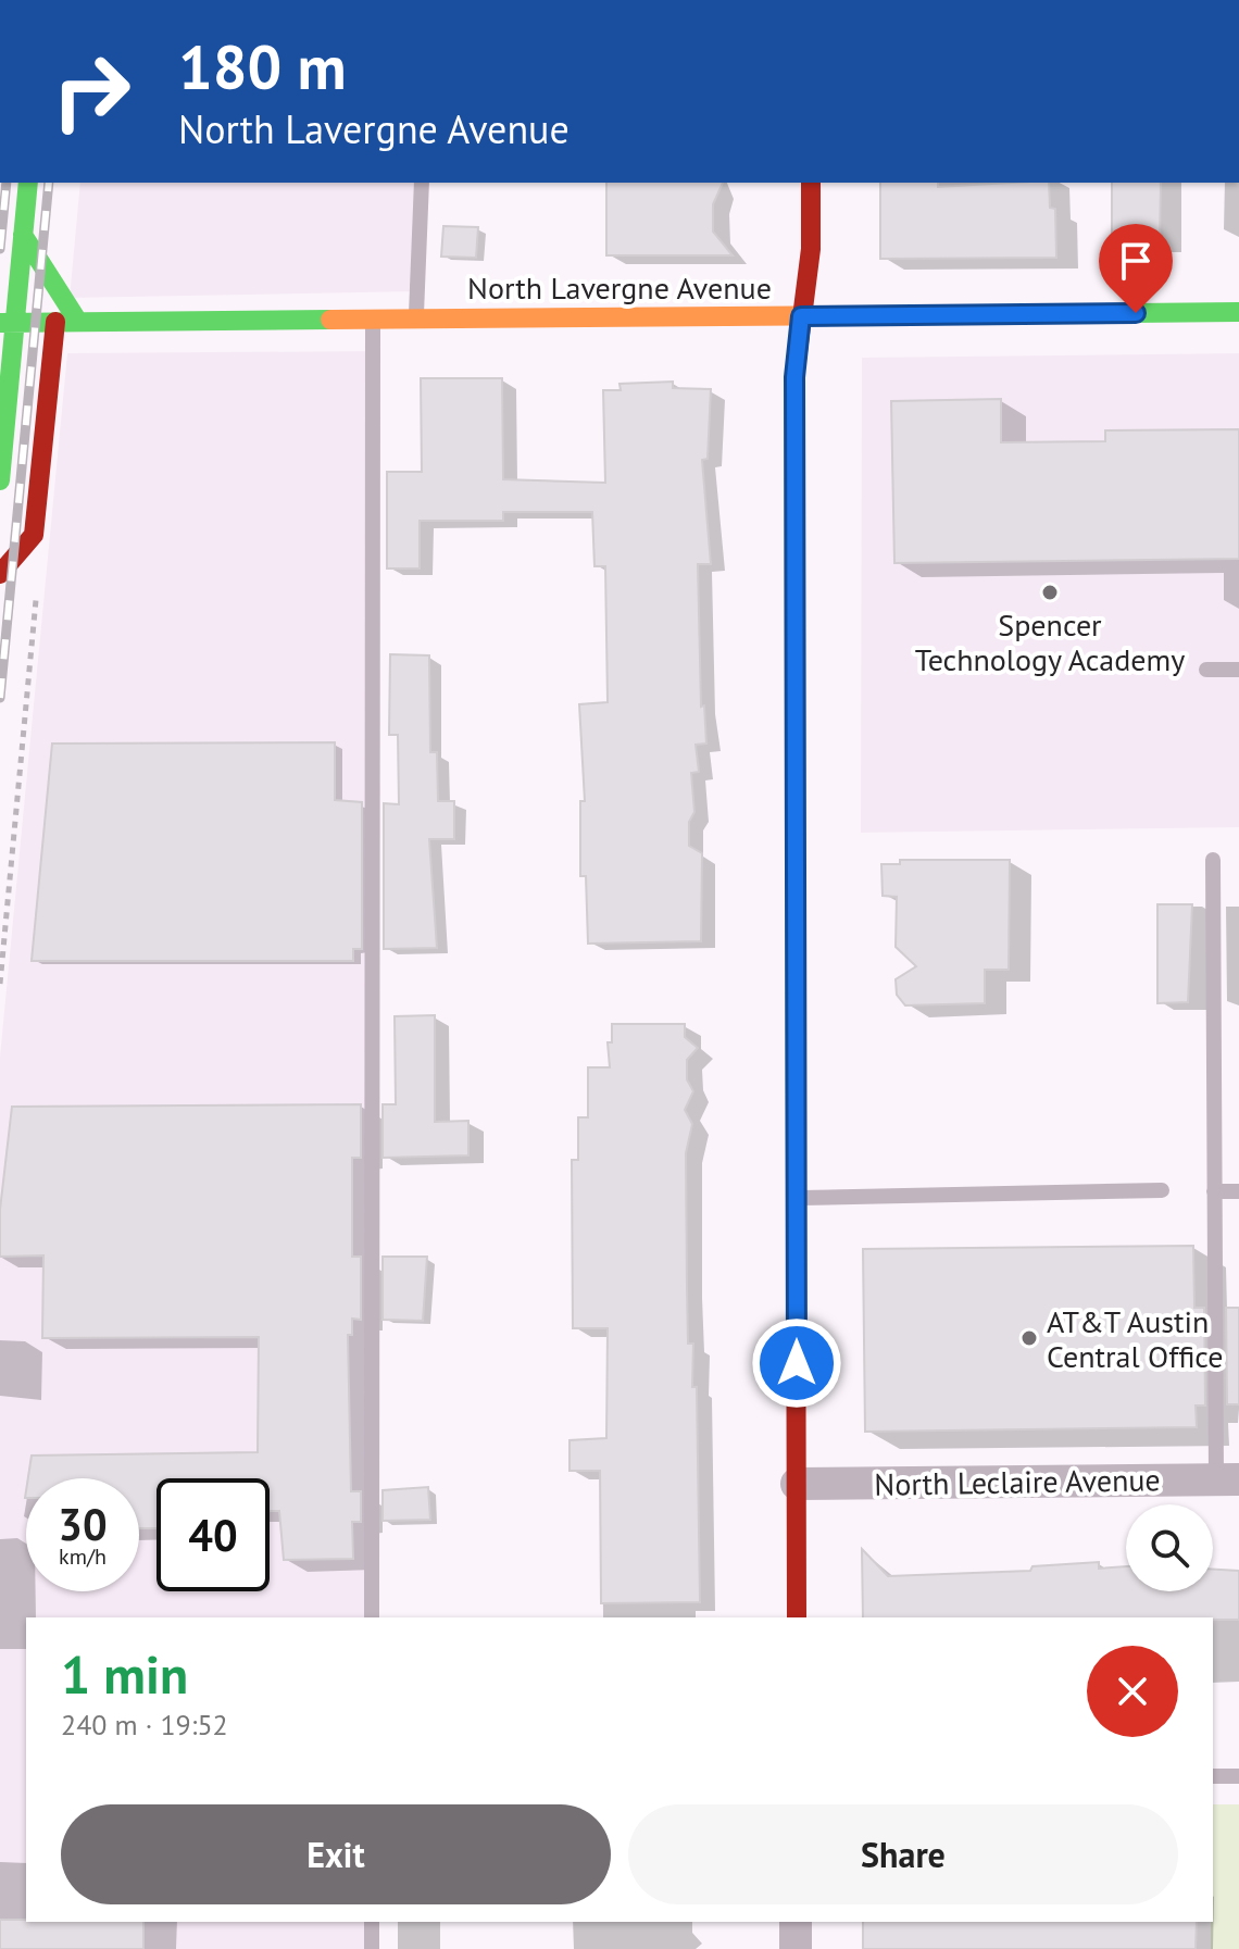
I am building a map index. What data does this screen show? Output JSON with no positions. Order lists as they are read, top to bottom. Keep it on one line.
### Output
{"streets":{"street":["North Lavergne Avenue","North Leclaire Avenue"]},"places":["Spencer Technology Academy","AT&T Austin Central Office"],"page":{"turn":["180 m","North Lavergne Avenue"],"speed":"30 km/h","limit":"40","heading":["1 min","240 m · 19:52"],"buttons":["Exit","Share"]}}
